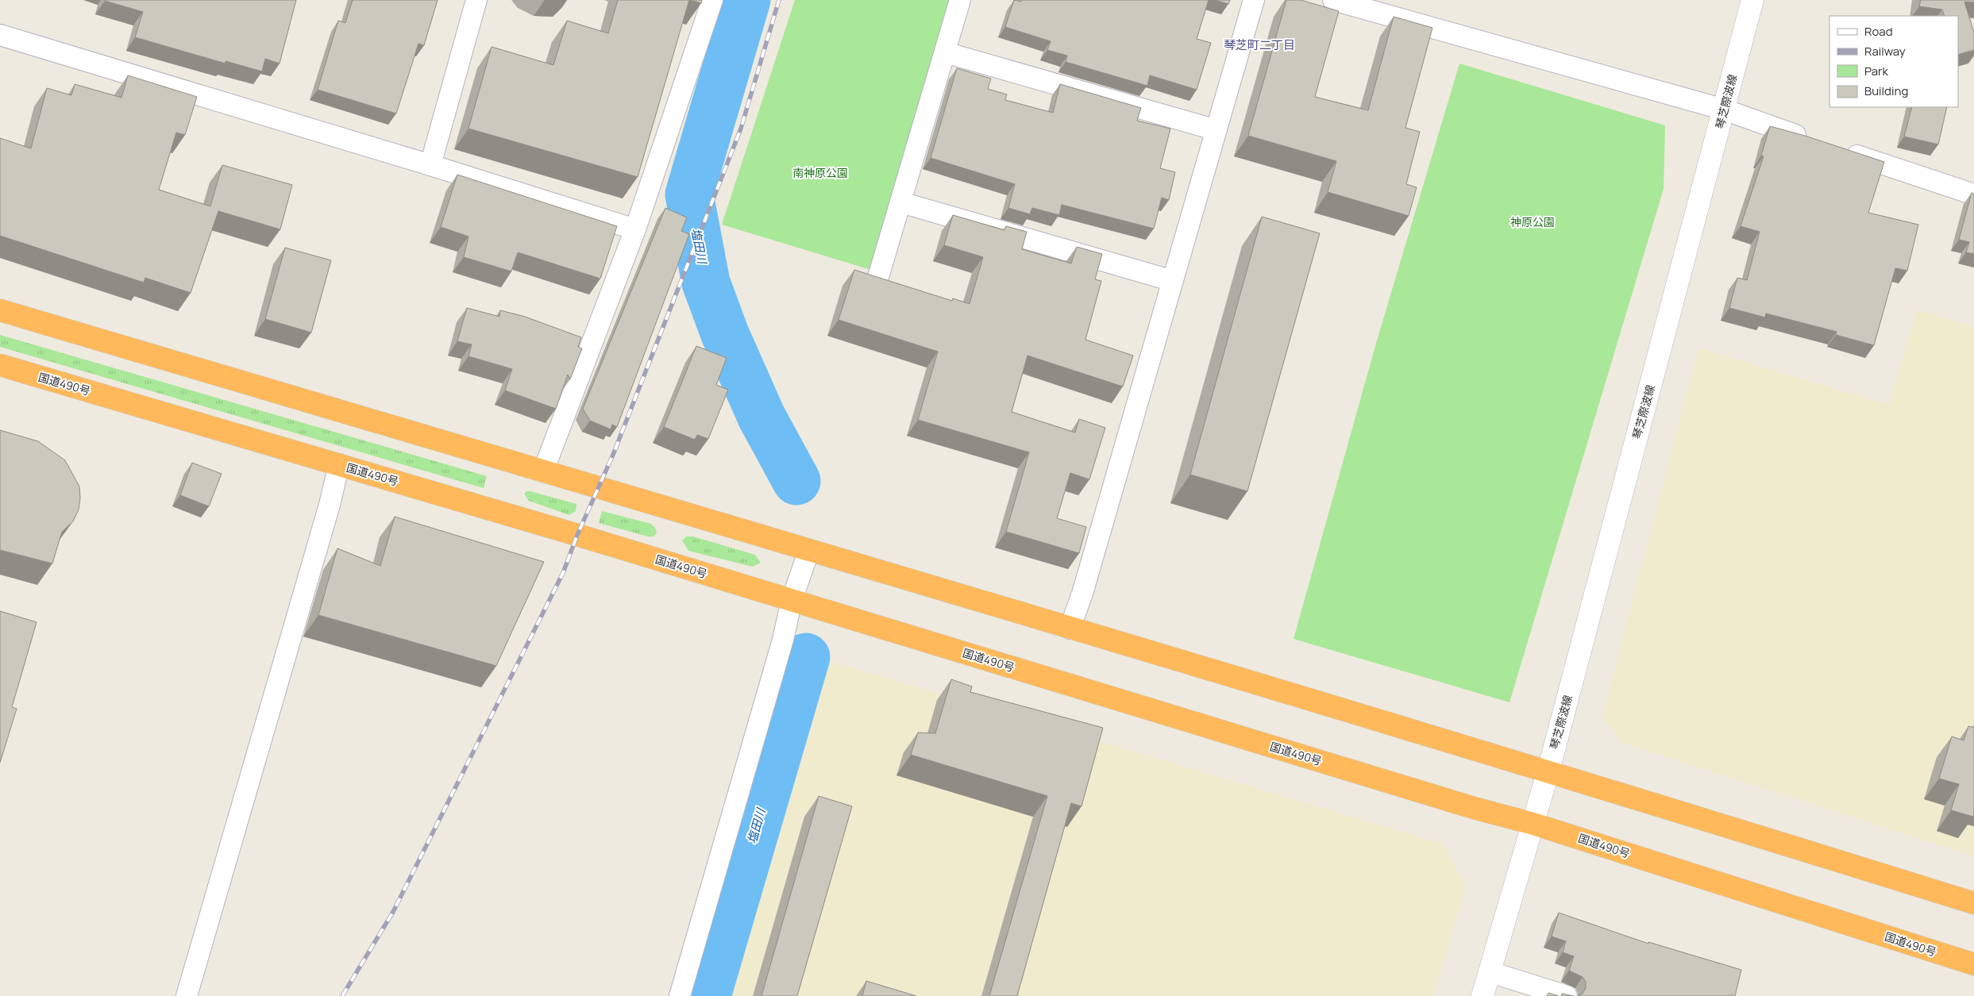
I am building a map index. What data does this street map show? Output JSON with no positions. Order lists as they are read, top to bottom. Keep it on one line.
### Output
{"streets":{"highway":["国道490号"],"main road":["琴芝際波線"]},"crossings":[["琴芝際波線","国道490号"]],"districts":["琴芝町二丁目"],"water":["塩田川"],"parks":["南神原公園","神原公園"],"legend":["Road","Railway","Park","Building"]}
